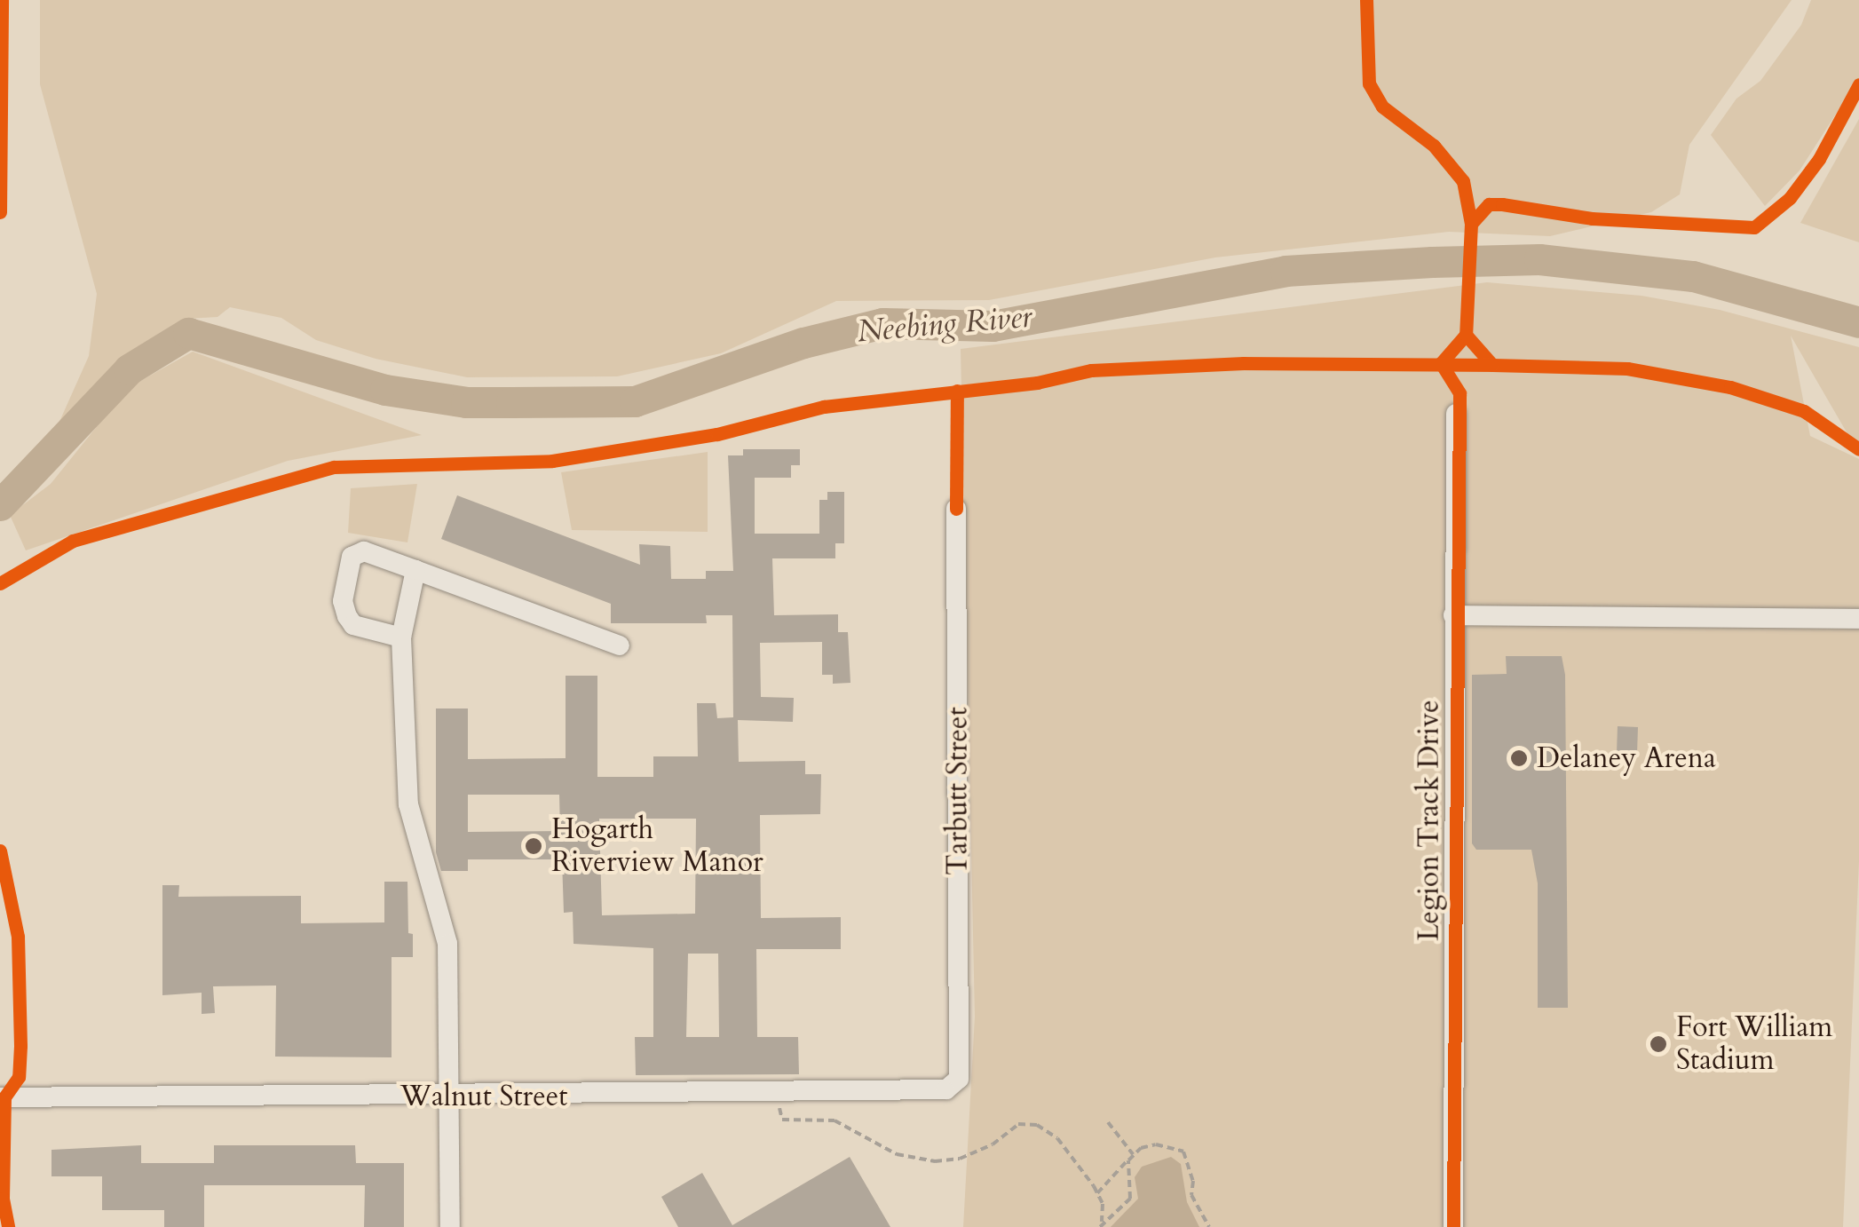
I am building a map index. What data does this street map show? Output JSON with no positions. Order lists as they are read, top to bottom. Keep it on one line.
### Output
{"streets":{"street":["Tarbutt Street","Legion Track Drive","Walnut Street"]},"crossings":[["Tarbutt Street","Walnut Street"]],"water":["Neebing River"],"places":["Delaney Arena","Hogarth Riverview Manor","Fort William Stadium"]}
